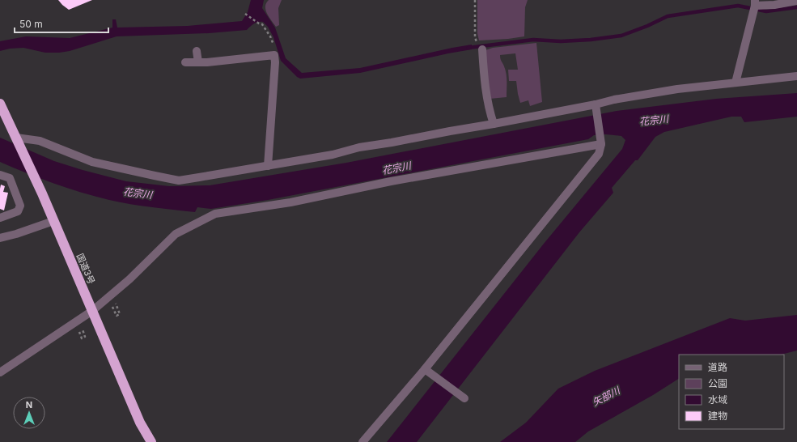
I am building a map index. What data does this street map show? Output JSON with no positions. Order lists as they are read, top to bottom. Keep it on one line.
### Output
{"streets":{"highway":["国道3号"]},"water":["花宗川","矢部川"],"legend":["道路","公園","水域","建物"],"scale_bar":"50 m","north":"top"}
